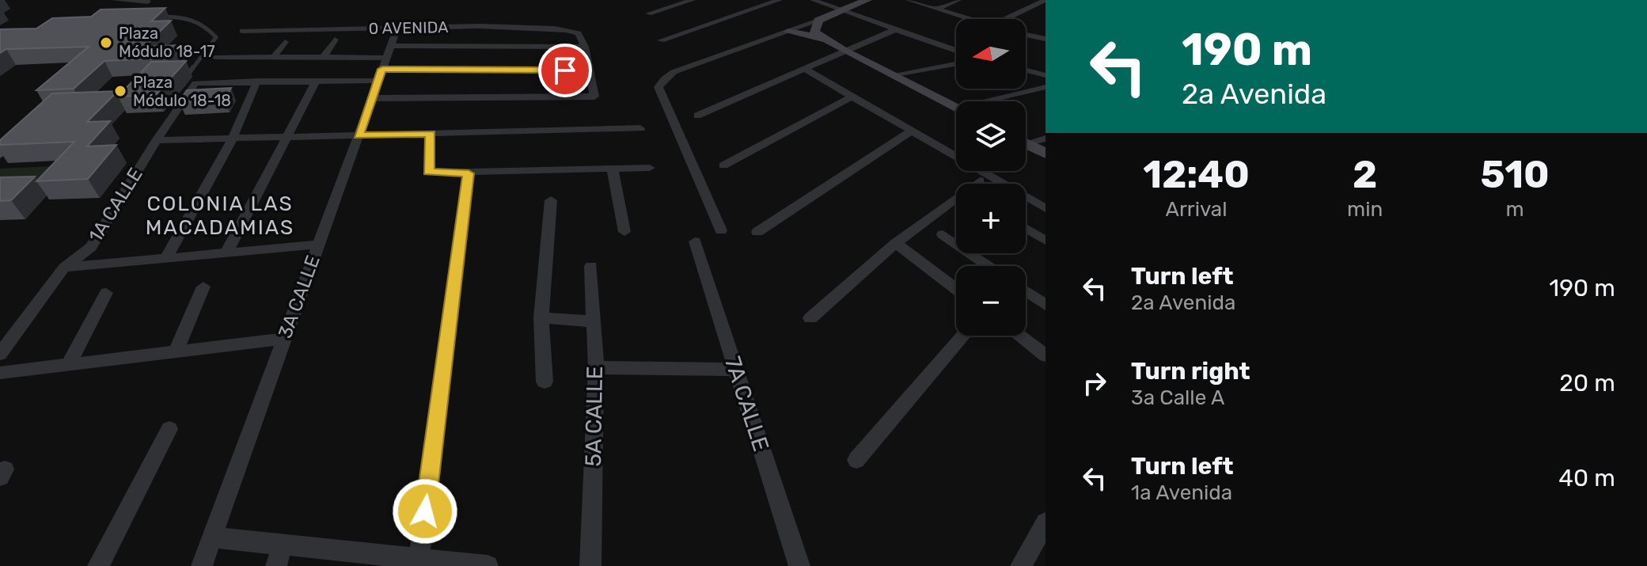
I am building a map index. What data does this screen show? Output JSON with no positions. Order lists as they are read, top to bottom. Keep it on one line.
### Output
{"streets":{"street":["0 AVENIDA","1A CALLE","3A CALLE","7A CALLE","5A CALLE"]},"crossings":[["0 AVENIDA","3A CALLE"]],"districts":["COLONIA LAS MACADAMIAS"],"places":["Plaza Módulo 18-17","Plaza Módulo 18-18"],"north":"left","page":{"turn":["190 m","2a Avenida"],"map_buttons":["+","−"],"eta":["12:40","Arrival","2","min","510","m"],"list":[{"name":"Turn left","note":"2a Avenida","value":"190 m"},{"name":"Turn right","note":"3a Calle A","value":"20 m"},{"name":"Turn left","note":"1a Avenida","value":"40 m"}]}}
